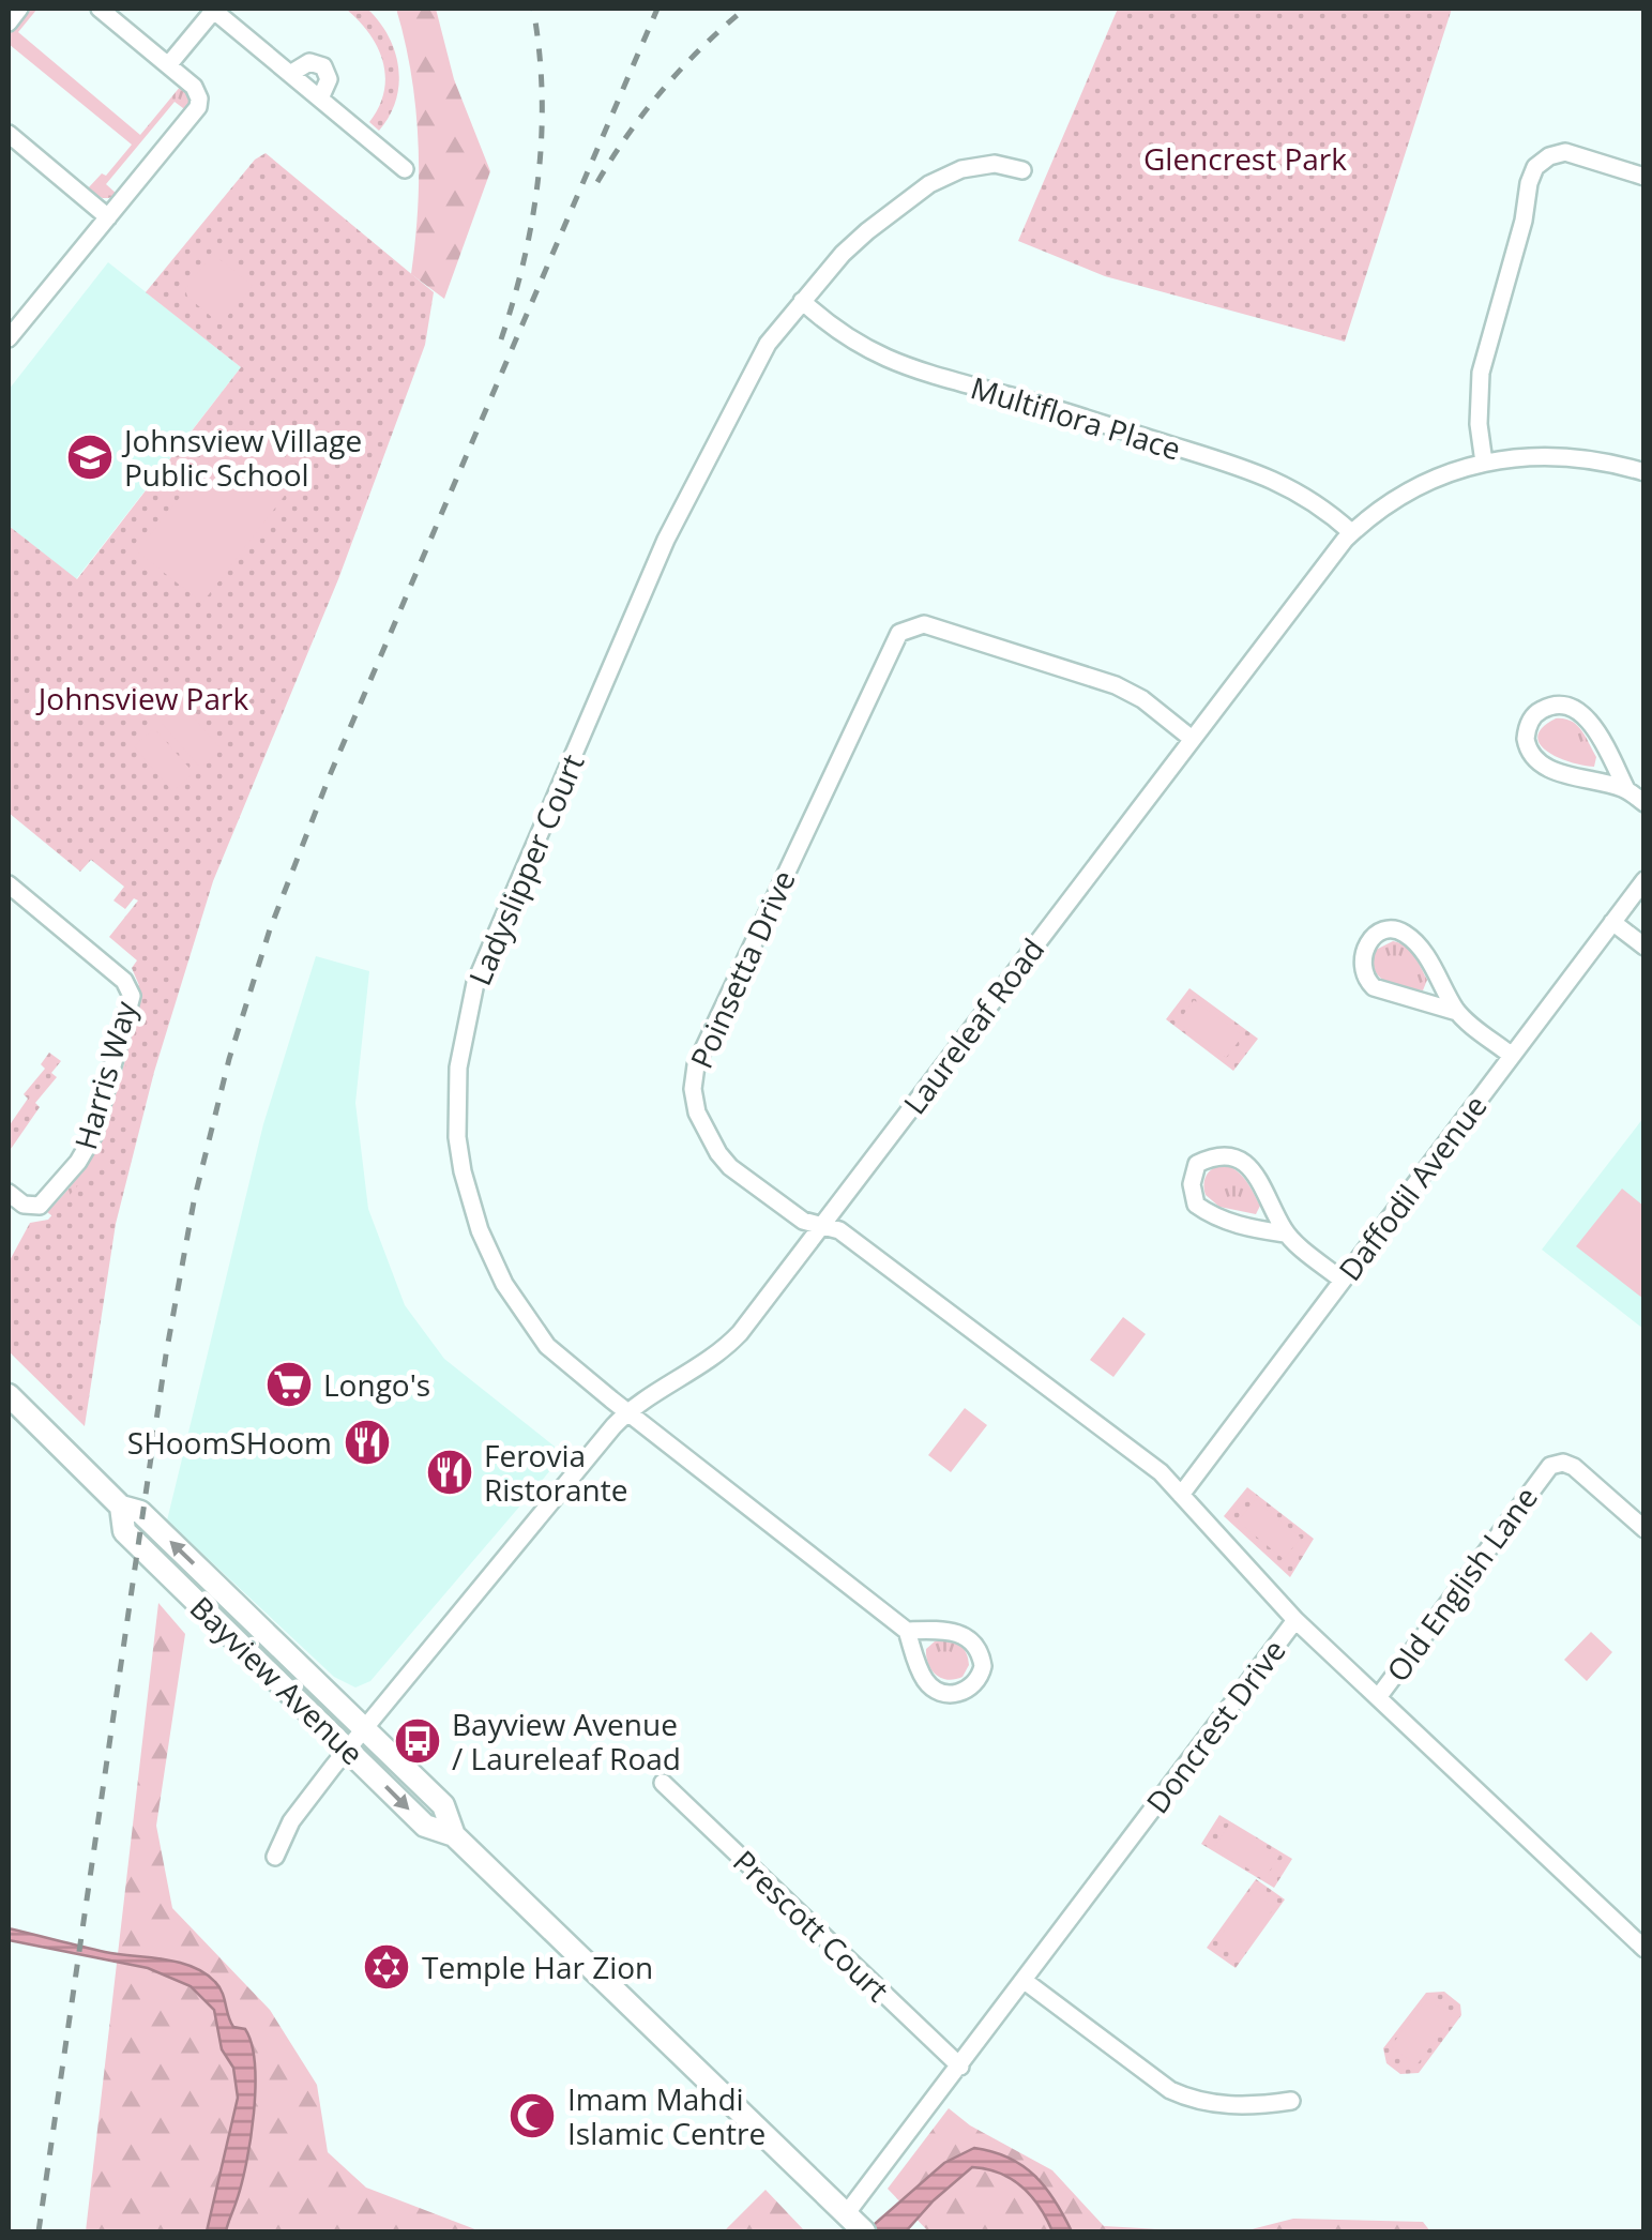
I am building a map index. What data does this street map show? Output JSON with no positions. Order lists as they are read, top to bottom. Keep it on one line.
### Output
{"streets":{"main road":["Bayview Avenue"],"street":["Multiflora Place","Ladyslipper Court","Poinsetta Drive","Laureleaf Road","Harris Way","Daffodil Avenue","Old English Lane","Doncrest Drive","Prescott Court"]},"crossings":[["Multiflora Place","Ladyslipper Court"],["Multiflora Place","Laureleaf Road"],["Ladyslipper Court","Laureleaf Road"],["Poinsetta Drive","Laureleaf Road"],["Poinsetta Drive","Daffodil Avenue"],["Poinsetta Drive","Doncrest Drive"],["Laureleaf Road","Bayview Avenue"],["Old English Lane","Doncrest Drive"],["Bayview Avenue","Doncrest Drive"],["Doncrest Drive","Prescott Court"]],"parks":["Glencrest Park","Johnsview Park"],"places":{"school or university":["Johnsview Village Public School"],"supermarket":["Longo's"],"restaurant":["SHoomSHoom","Ferovia Ristorante"],"bus stop":["Bayview Avenue / Laureleaf Road"],"synagogue":["Temple Har Zion"],"mosque":["Imam Mahdi Islamic Centre"]}}
